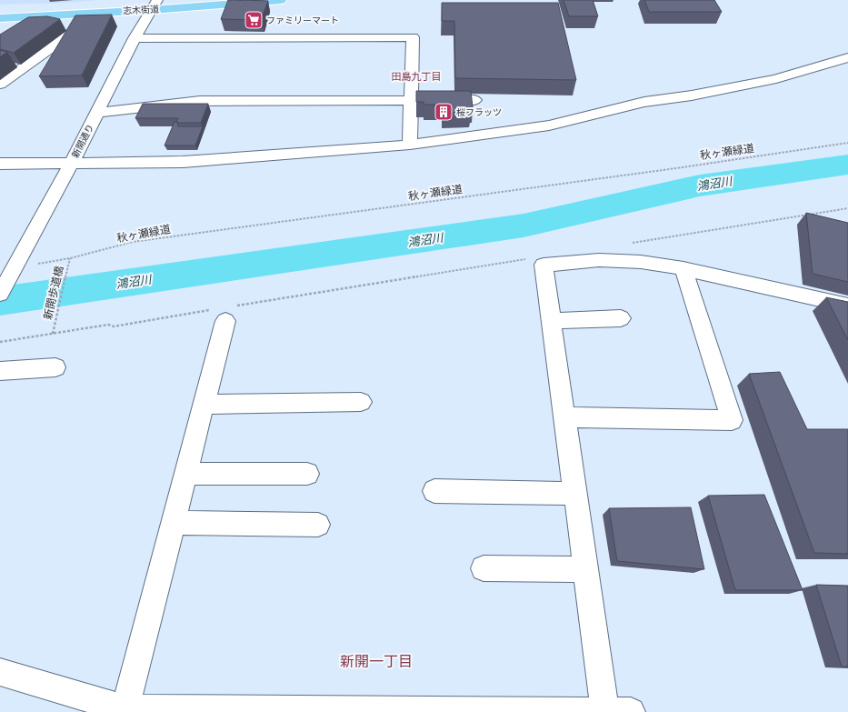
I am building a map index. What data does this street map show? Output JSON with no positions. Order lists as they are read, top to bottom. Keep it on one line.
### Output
{"streets":{"main road":["志木街道"],"street":["新開通り"],"path":["秋ヶ瀬緑道","新開歩道橋"]},"crossings":[["志木街道","新開通り"],["秋ヶ瀬緑道","新開歩道橋"]],"districts":["田島九丁目","新開一丁目"],"water":["鴻沼川"],"places":{"supermarket":["ファミリーマート"],"building":["桜フラッツ"]}}
